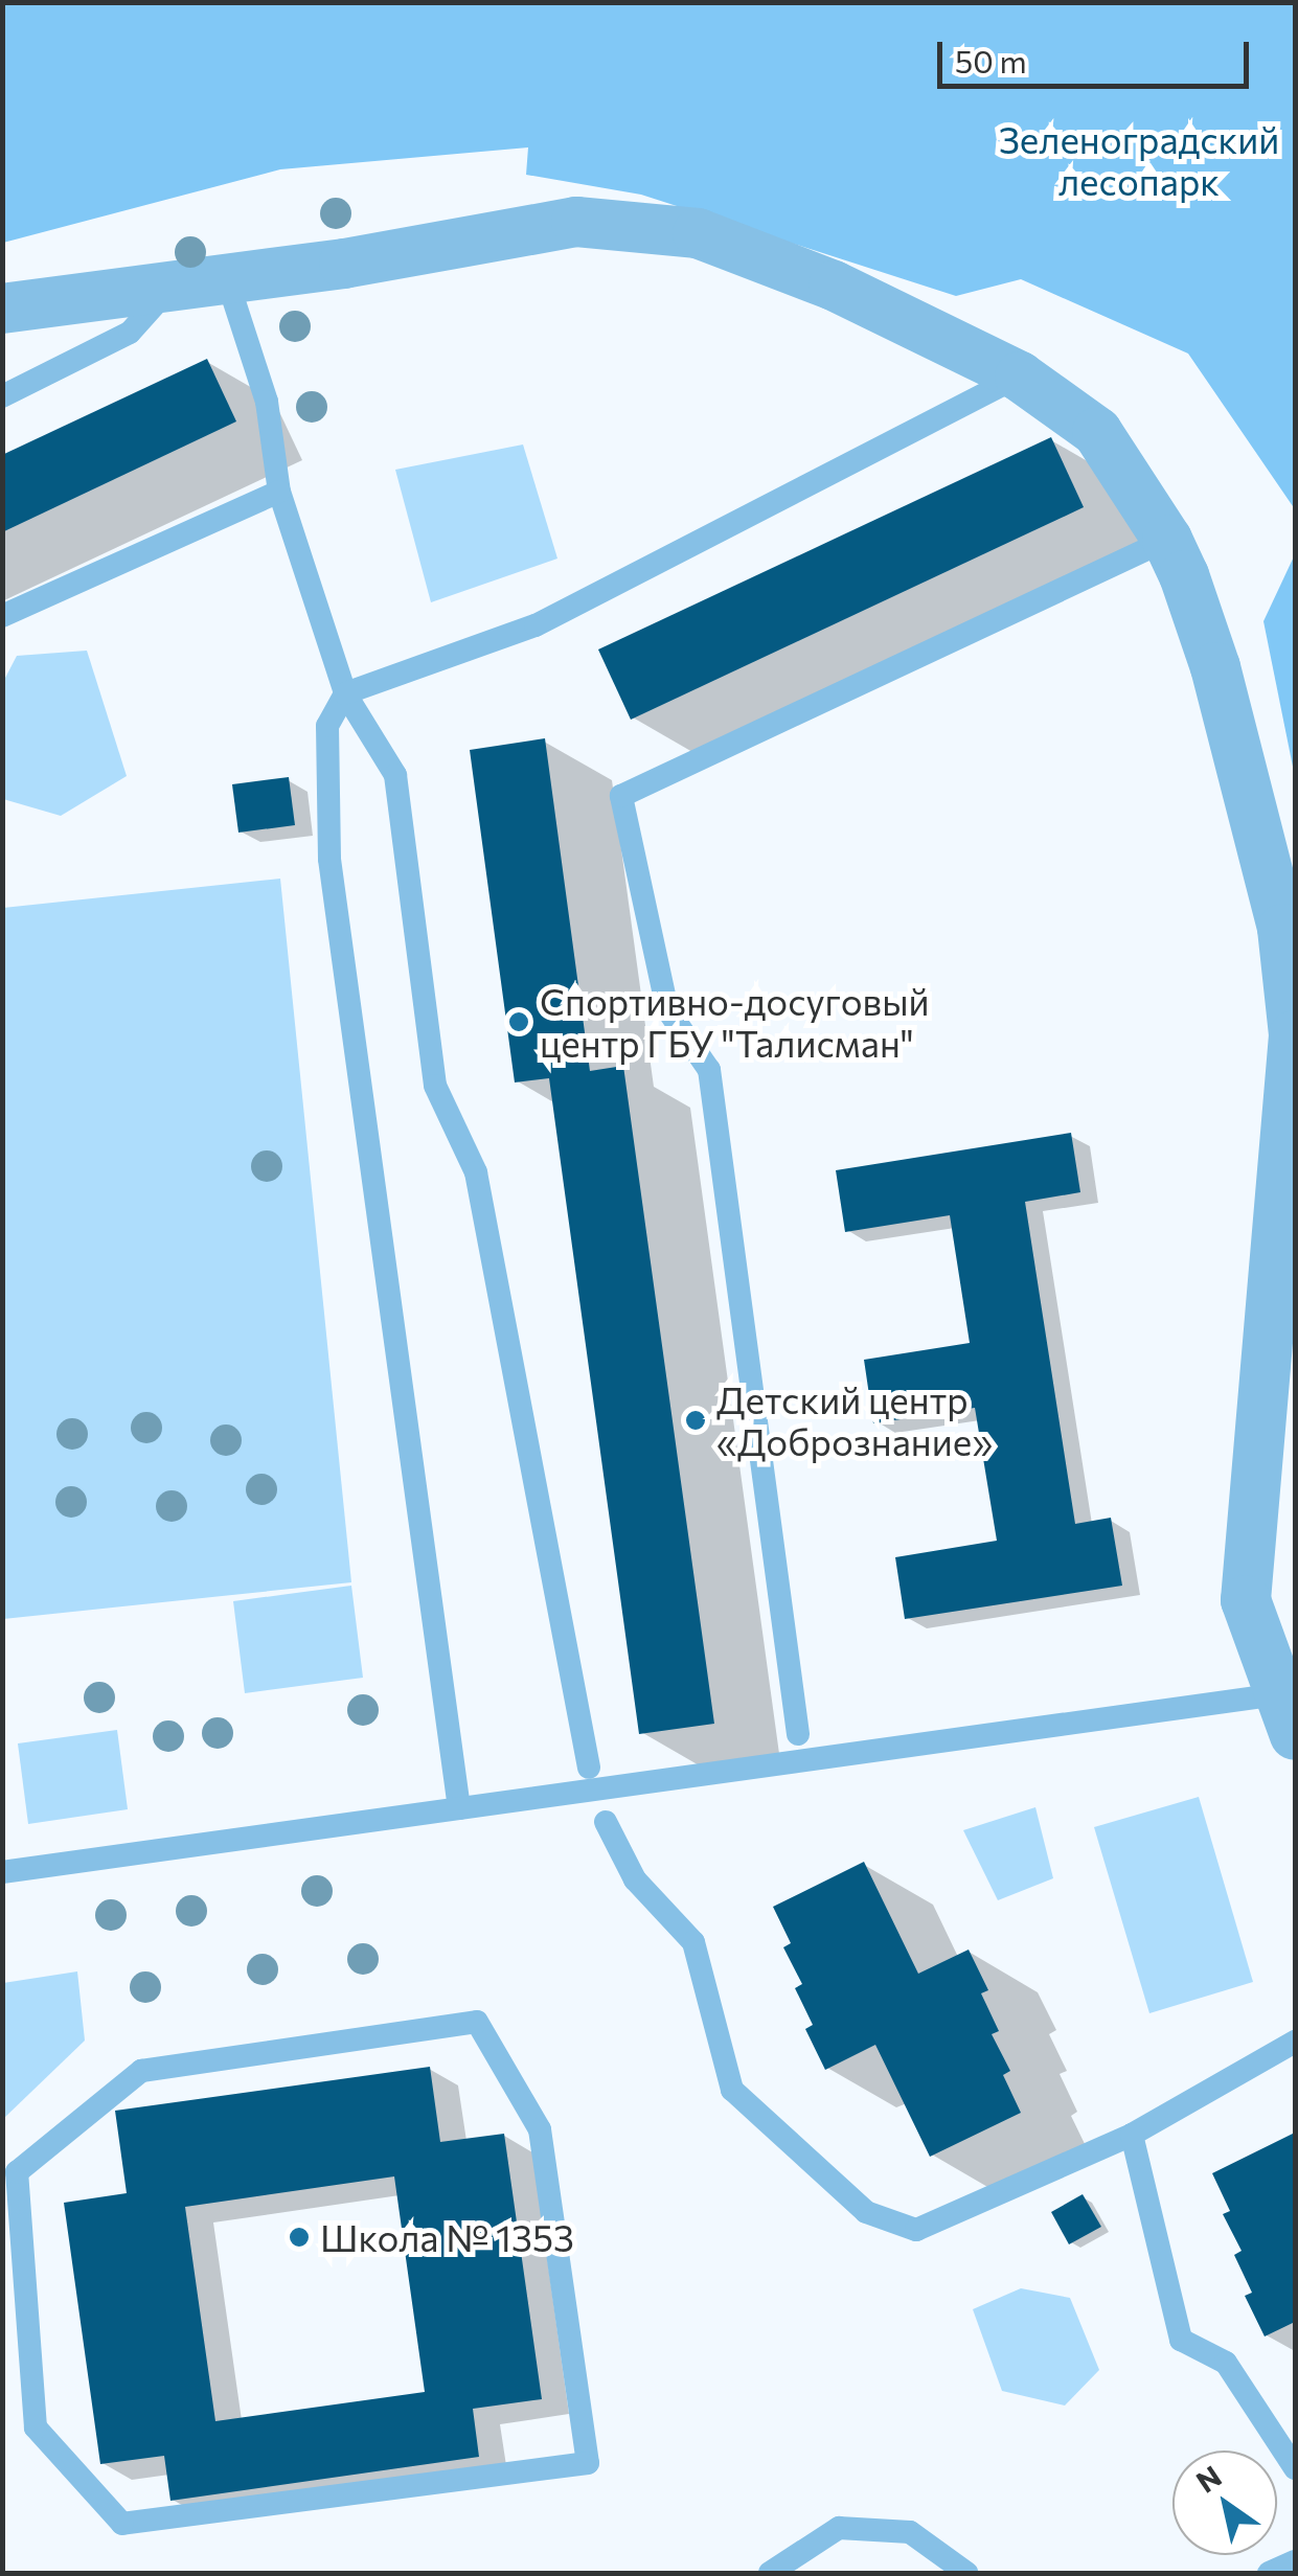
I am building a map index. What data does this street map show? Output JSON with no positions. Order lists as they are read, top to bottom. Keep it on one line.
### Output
{"parks":["Зеленоградский лесопарк"],"places":["Спортивно-досуговый центр ГБУ \"Талисман\"","Детский центр «Добрознание»","Школа № 1353"],"scale_bar":"50 m","north":"top left"}
